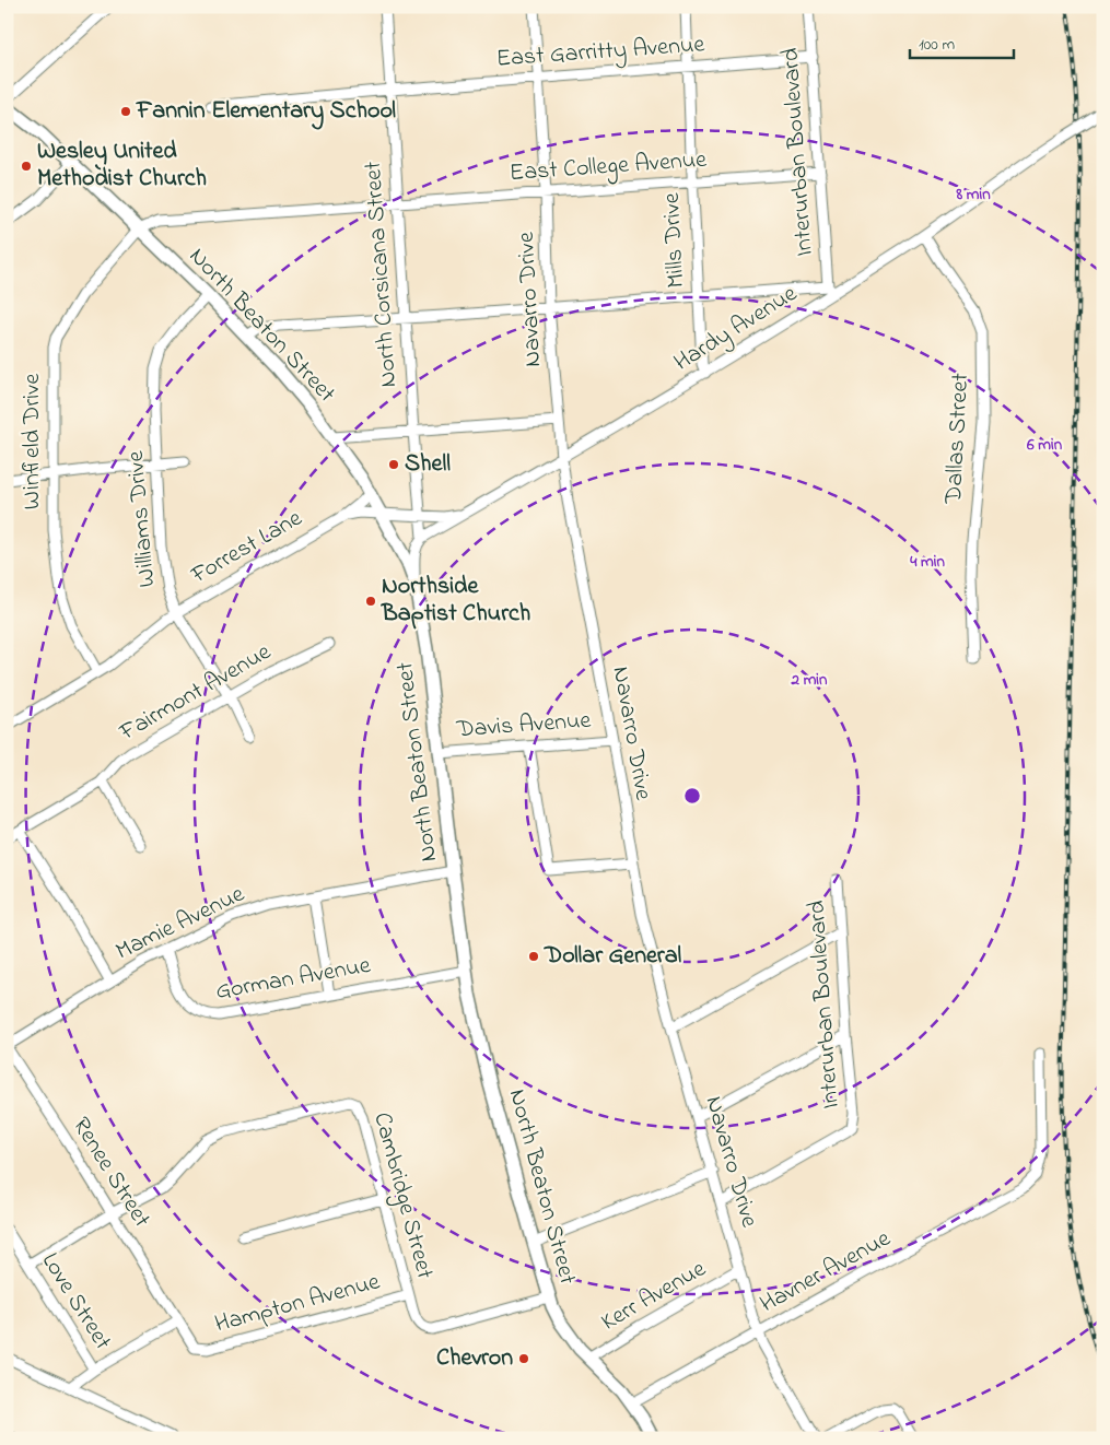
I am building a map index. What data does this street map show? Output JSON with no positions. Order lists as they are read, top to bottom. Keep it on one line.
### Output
{"streets":{"main road":["North Beaton Street"],"street":["East Garritty Avenue","Interurban Boulevard","East College Avenue","Mills Drive","North Corsicana Street","Navarro Drive","Hardy Avenue","Dallas Street","Winfield Drive","Williams Drive","Forrest Lane","Fairmont Avenue","Davis Avenue","Mamie Avenue","Gorman Avenue","Renee Street","Cambridge Street","Havner Avenue","Kerr Avenue","Love Street","Hampton Avenue"]},"crossings":[["East Garritty Avenue","Interurban Boulevard"],["East Garritty Avenue","Mills Drive"],["East Garritty Avenue","North Corsicana Street"],["East Garritty Avenue","Navarro Drive"],["Interurban Boulevard","East College Avenue"],["Interurban Boulevard","Navarro Drive"],["Interurban Boulevard","Hardy Avenue"],["East College Avenue","Mills Drive"],["East College Avenue","North Corsicana Street"],["East College Avenue","Navarro Drive"],["East College Avenue","North Beaton Street"],["East College Avenue","Winfield Drive"],["Mills Drive","Hardy Avenue"],["North Corsicana Street","Hardy Avenue"],["North Corsicana Street","Forrest Lane"],["Navarro Drive","Hardy Avenue"],["Navarro Drive","Davis Avenue"],["Navarro Drive","Havner Avenue"],["Navarro Drive","Kerr Avenue"],["North Beaton Street","Winfield Drive"],["North Beaton Street","Williams Drive"],["North Beaton Street","Forrest Lane"],["North Beaton Street","Davis Avenue"],["North Beaton Street","Mamie Avenue"],["North Beaton Street","Gorman Avenue"],["North Beaton Street","Cambridge Street"],["North Beaton Street","Havner Avenue"],["North Beaton Street","Kerr Avenue"],["Hardy Avenue","Dallas Street"],["Hardy Avenue","Forrest Lane"],["Winfield Drive","Forrest Lane"],["Williams Drive","Forrest Lane"],["Williams Drive","Fairmont Avenue"],["Mamie Avenue","Gorman Avenue"],["Mamie Avenue","Renee Street"],["Renee Street","Cambridge Street"],["Renee Street","Hampton Avenue"],["Cambridge Street","Hampton Avenue"],["Love Street","Hampton Avenue"]],"places":["Fannin Elementary School","Wesley United Methodist Church","Shell","Northside Baptist Church","Dollar General","Chevron"],"scale_bar":"100 m","rings":["8 min","6 min","4 min","2 min"]}
